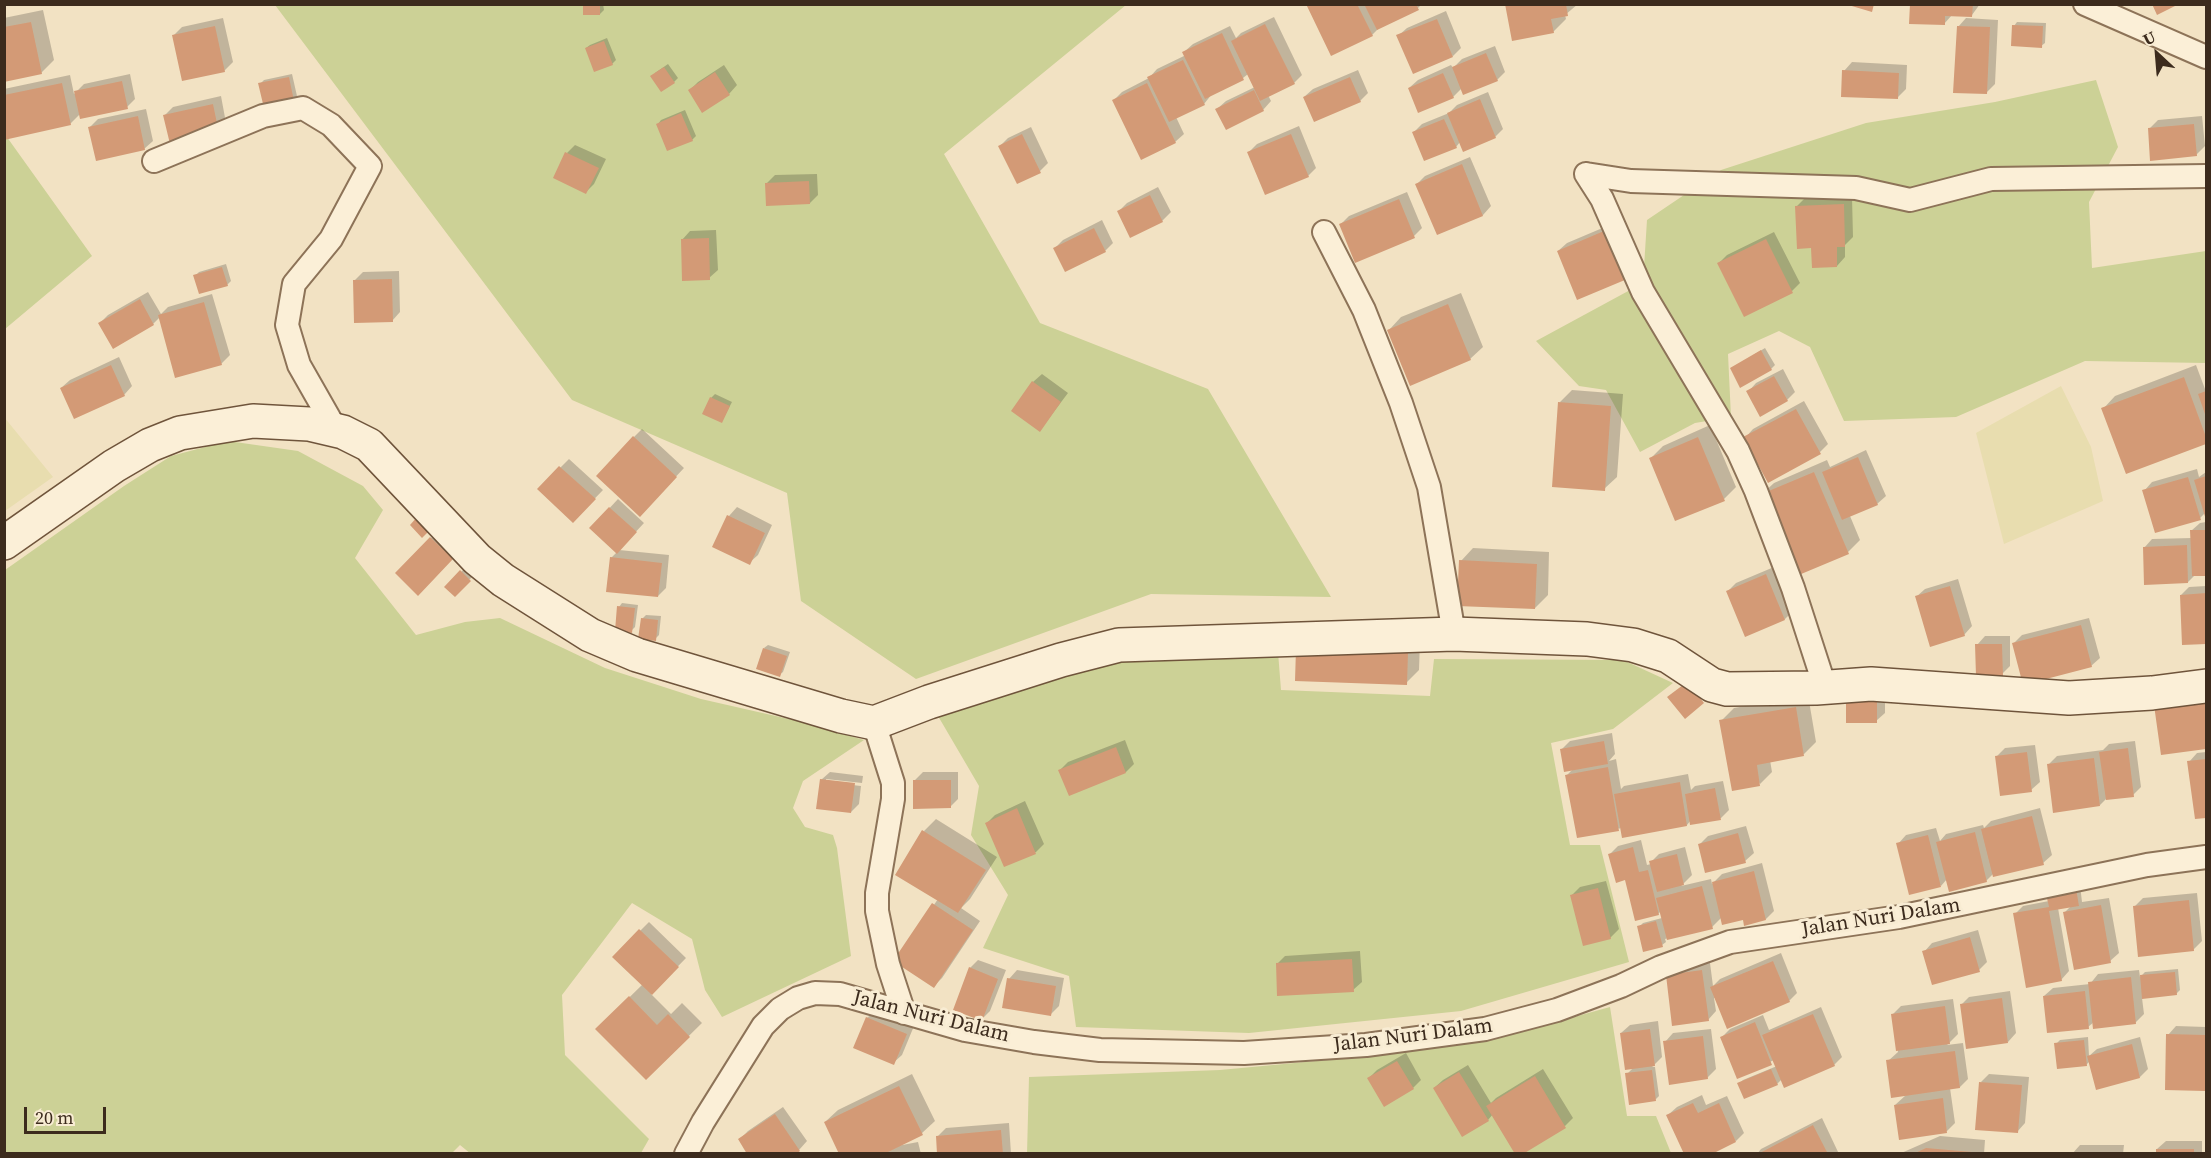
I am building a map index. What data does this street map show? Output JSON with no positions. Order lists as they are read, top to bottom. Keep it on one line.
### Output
{"streets":{"street":["Jalan Nuri Dalam"]},"scale_bar":"20 m","north":"top left"}
